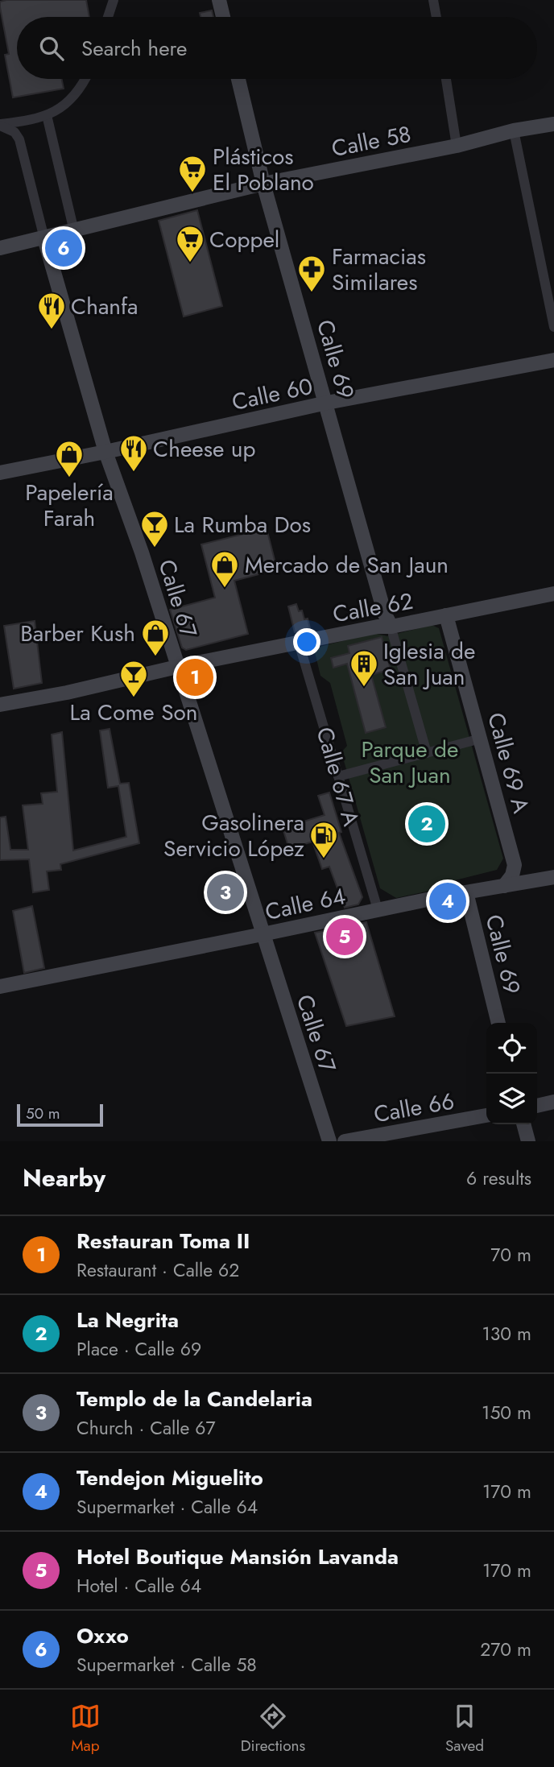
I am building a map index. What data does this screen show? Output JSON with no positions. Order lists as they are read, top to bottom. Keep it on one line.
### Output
{"streets":{"main road":["Calle 58","Calle 69","Calle 60","Calle 67","Calle 62","Calle 69 A","Calle 64","Calle 66"],"street":["Calle 67 A"]},"crossings":[["Calle 58","Calle 69"],["Calle 58","Calle 67"],["Calle 69","Calle 60"],["Calle 69","Calle 62"],["Calle 69","Calle 64"],["Calle 60","Calle 67"],["Calle 67","Calle 62"],["Calle 67","Calle 64"],["Calle 62","Calle 69 A"],["Calle 62","Calle 67 A"],["Calle 69 A","Calle 64"],["Calle 67 A","Calle 64"]],"parks":["Parque de San Juan"],"places":{"supermarket":["Plásticos El Poblano","Coppel"],"pharmacy":["Farmacias Similares"],"restaurant":["Chanfa","Cheese up"],"shop":["Papelería Farah","Mercado de San Jaun","Barber Kush"],"bar":["La Rumba Dos","La Come Son"],"building":["Iglesia de San Juan"],"fuel station":["Gasolinera Servicio López"]},"scale_bar":"50 m","page":{"search":"Search here","pins":["6","1","2","3","4","5"],"scale":"50 m","heading":["Nearby","6 results"],"list":[{"mark":"1","name":"Restauran Toma II","note":"Restaurant · Calle 62","value":"70 m"},{"mark":"2","name":"La Negrita","note":"Place · Calle 69","value":"130 m"},{"mark":"3","name":"Templo de la Candelaria","note":"Church · Calle 67","value":"150 m"},{"mark":"4","name":"Tendejon Miguelito","note":"Supermarket · Calle 64","value":"170 m"},{"mark":"5","name":"Hotel Boutique Mansión Lavanda","note":"Hotel · Calle 64","value":"170 m"},{"mark":"6","name":"Oxxo","note":"Supermarket · Calle 58","value":"270 m"}],"nav":["Map","Directions","Saved"]}}
